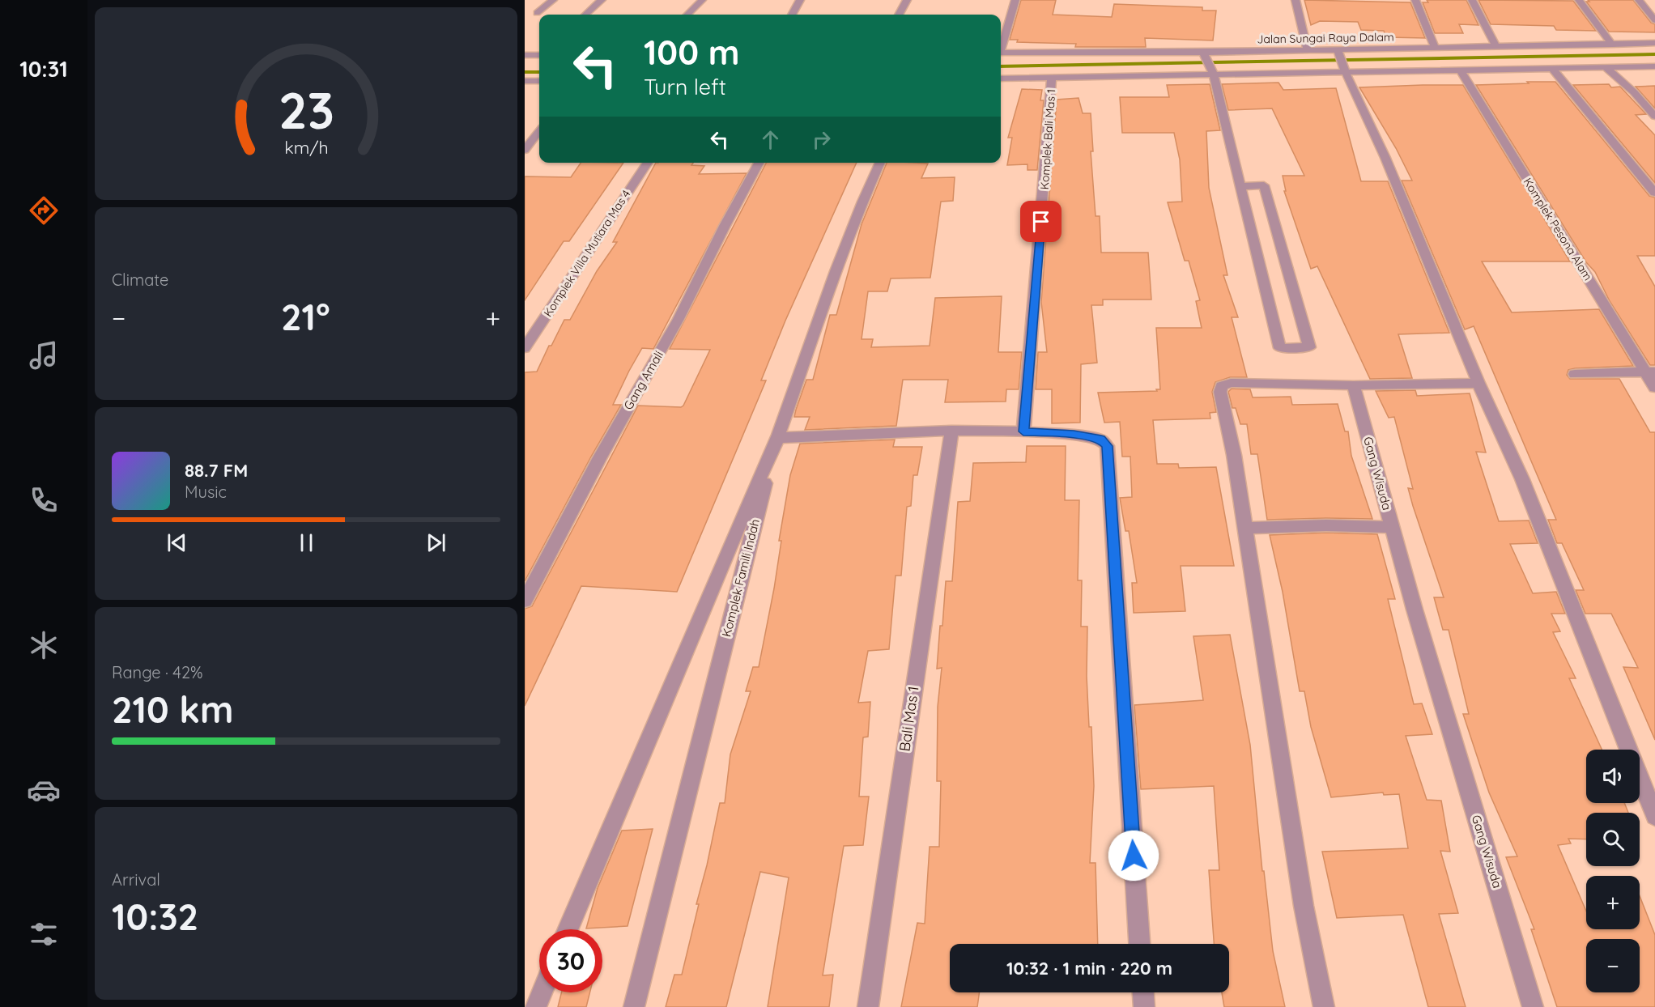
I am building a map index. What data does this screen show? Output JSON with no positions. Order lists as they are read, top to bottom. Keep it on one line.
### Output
{"streets":{"street":["Jalan Sungai Raya Dalam","Komplek Bali Mas 1","Komplek Pesona Alam","Komplek Villa Mutiara Mas 4","Gang Amali","Gang Wisuda","Komplek Famili Indah","Bali Mas 1"]},"page":{"tabs":"10:31","turn":["100 m","Turn left"],"tile":["Climate",["Range · 42%","210 km"],["Arrival","10:32"]],"heat":["−","21°","+"],"song":["88.7 FM","Music"],"map_buttons":["+","−"],"limit":"30","trip":"10:32 · 1 min · 220 m","gauge":["23","km/h"]}}
